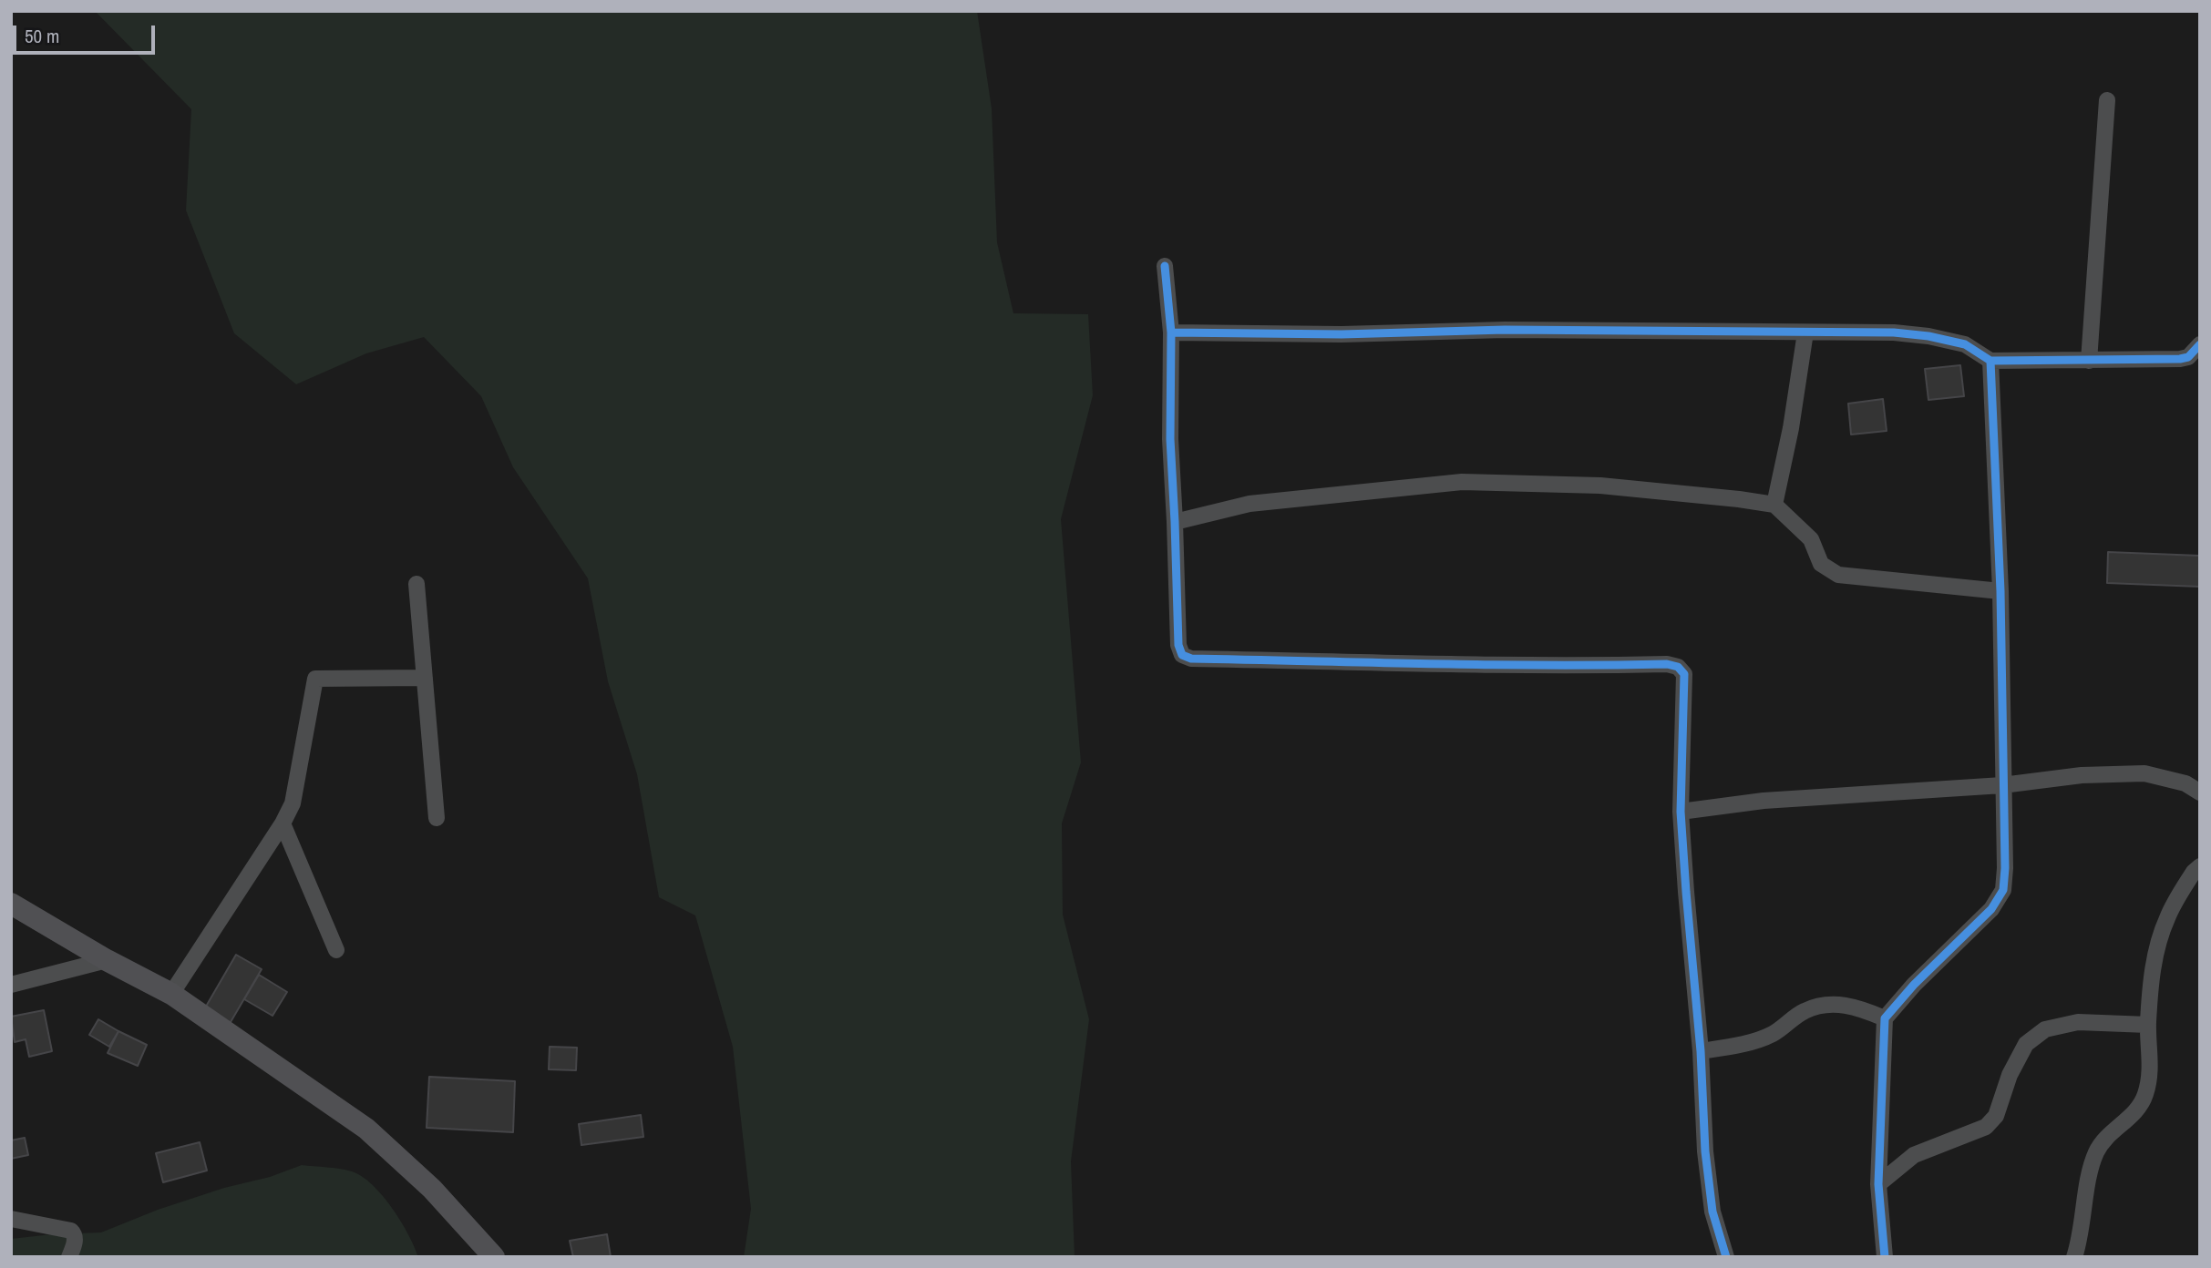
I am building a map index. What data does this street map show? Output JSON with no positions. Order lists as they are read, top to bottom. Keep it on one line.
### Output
{"scale_bar":"50 m"}
